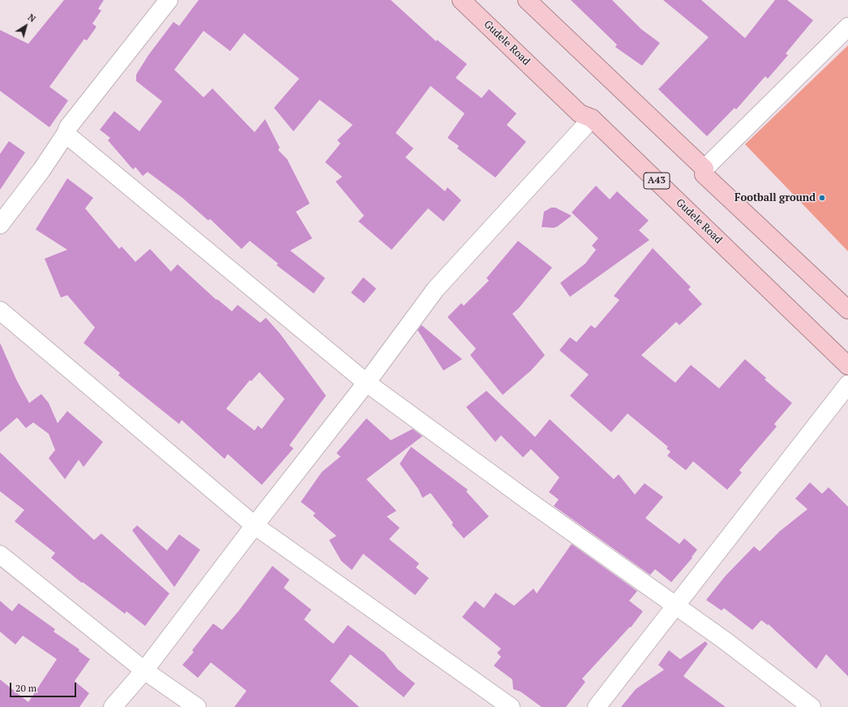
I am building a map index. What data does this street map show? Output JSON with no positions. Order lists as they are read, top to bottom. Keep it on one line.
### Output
{"streets":{"highway":["Gudele Road","A43"]},"places":["Football ground"],"scale_bar":"20 m","north":"top right"}
